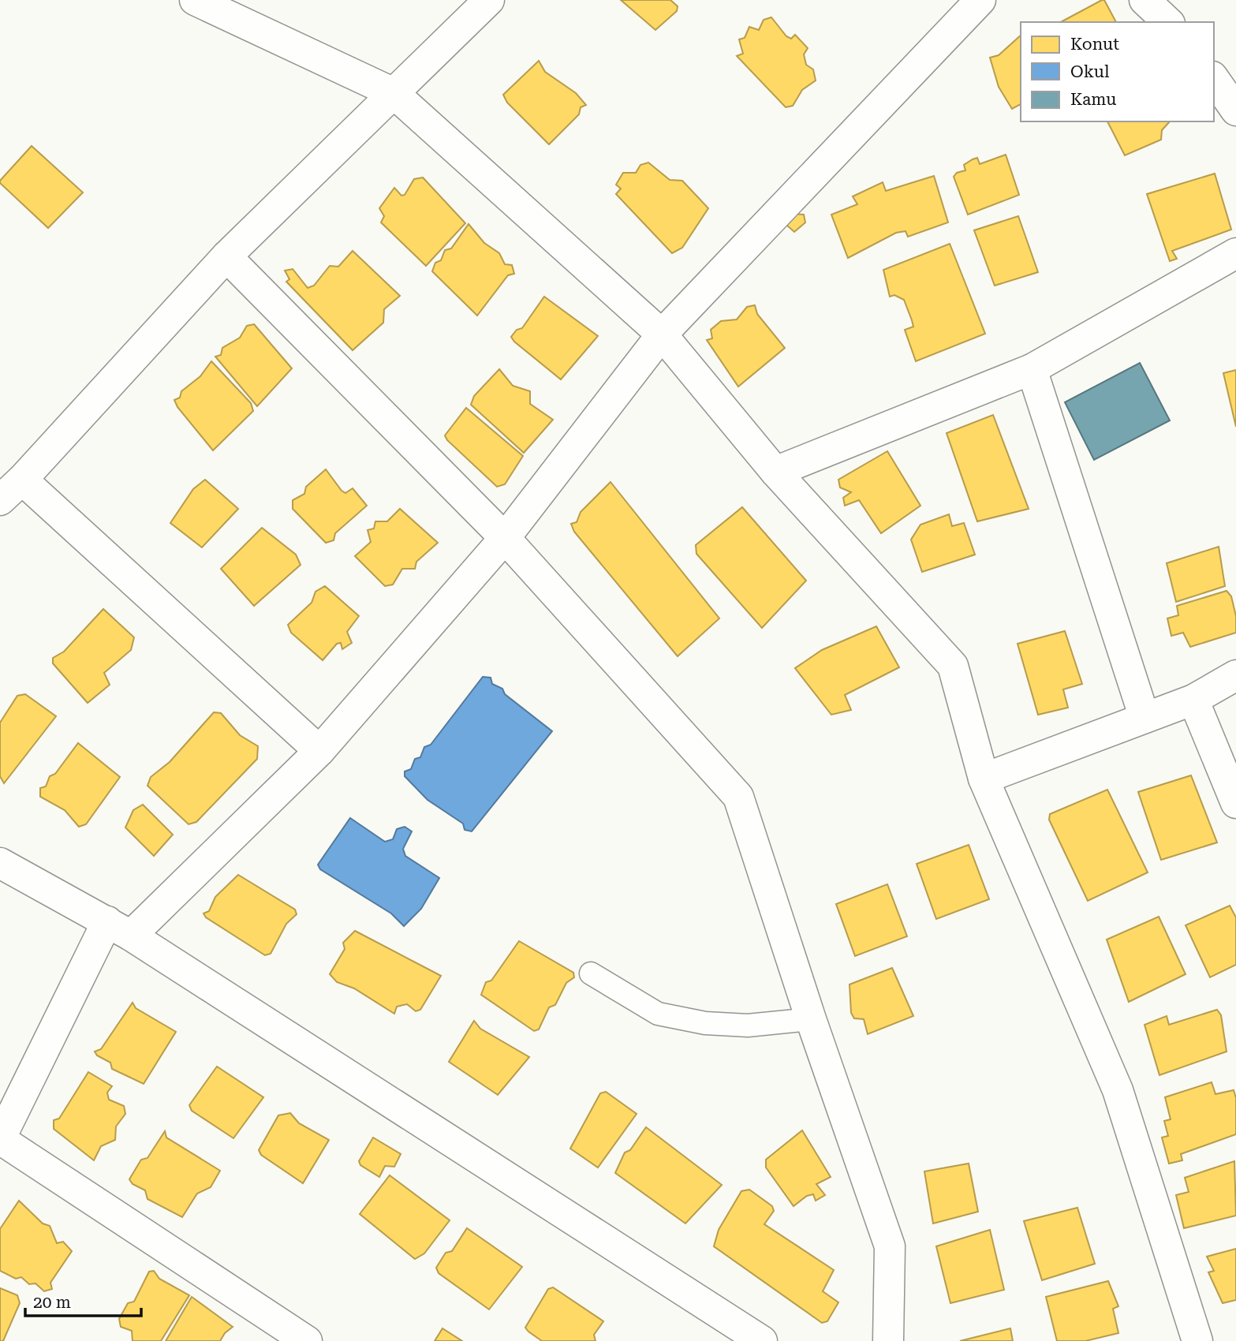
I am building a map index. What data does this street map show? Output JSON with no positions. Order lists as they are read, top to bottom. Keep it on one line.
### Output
{"legend":["Konut","Okul","Kamu"],"scale_bar":"20 m"}
